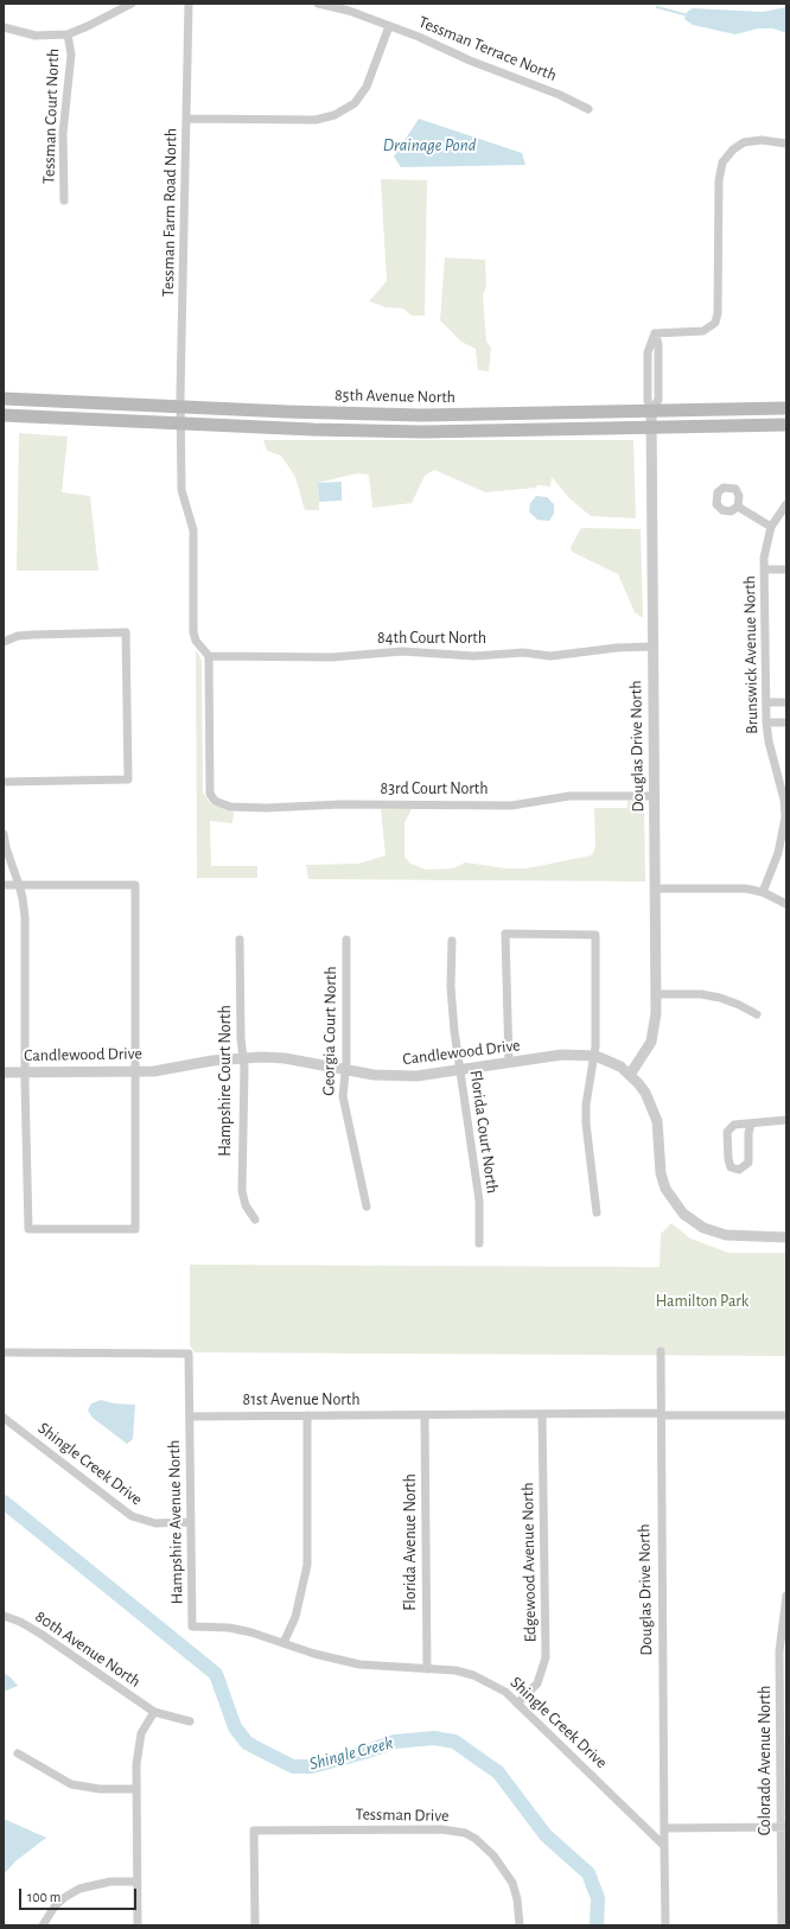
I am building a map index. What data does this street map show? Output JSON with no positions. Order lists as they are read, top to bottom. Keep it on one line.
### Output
{"streets":{"main road":["85th Avenue North"],"street":["Tessman Terrace North","Tessman Court North","Tessman Farm Road North","84th Court North","Brunswick Avenue North","Douglas Drive North","83rd Court North","Georgia Court North","Candlewood Drive","Hampshire Court North","Florida Court North","81st Avenue North","Shingle Creek Drive","Hampshire Avenue North","Florida Avenue North","Edgewood Avenue North","80th Avenue North","Colorado Avenue North","Tessman Drive"]},"crossings":[["Tessman Farm Road North","85th Avenue North"],["Tessman Farm Road North","84th Court North"],["Tessman Farm Road North","83rd Court North"],["85th Avenue North","Douglas Drive North"],["84th Court North","Douglas Drive North"],["84th Court North","83rd Court North"],["Douglas Drive North","83rd Court North"],["Douglas Drive North","Candlewood Drive"],["Douglas Drive North","81st Avenue North"],["Douglas Drive North","Shingle Creek Drive"],["Georgia Court North","Candlewood Drive"],["Candlewood Drive","Hampshire Court North"],["Candlewood Drive","Florida Court North"],["81st Avenue North","Hampshire Avenue North"],["81st Avenue North","Florida Avenue North"],["81st Avenue North","Edgewood Avenue North"],["Shingle Creek Drive","Hampshire Avenue North"],["Shingle Creek Drive","Florida Avenue North"],["Shingle Creek Drive","Edgewood Avenue North"]],"water":["Drainage Pond","Shingle Creek"],"parks":["Hamilton Park"],"scale_bar":"100 m"}
